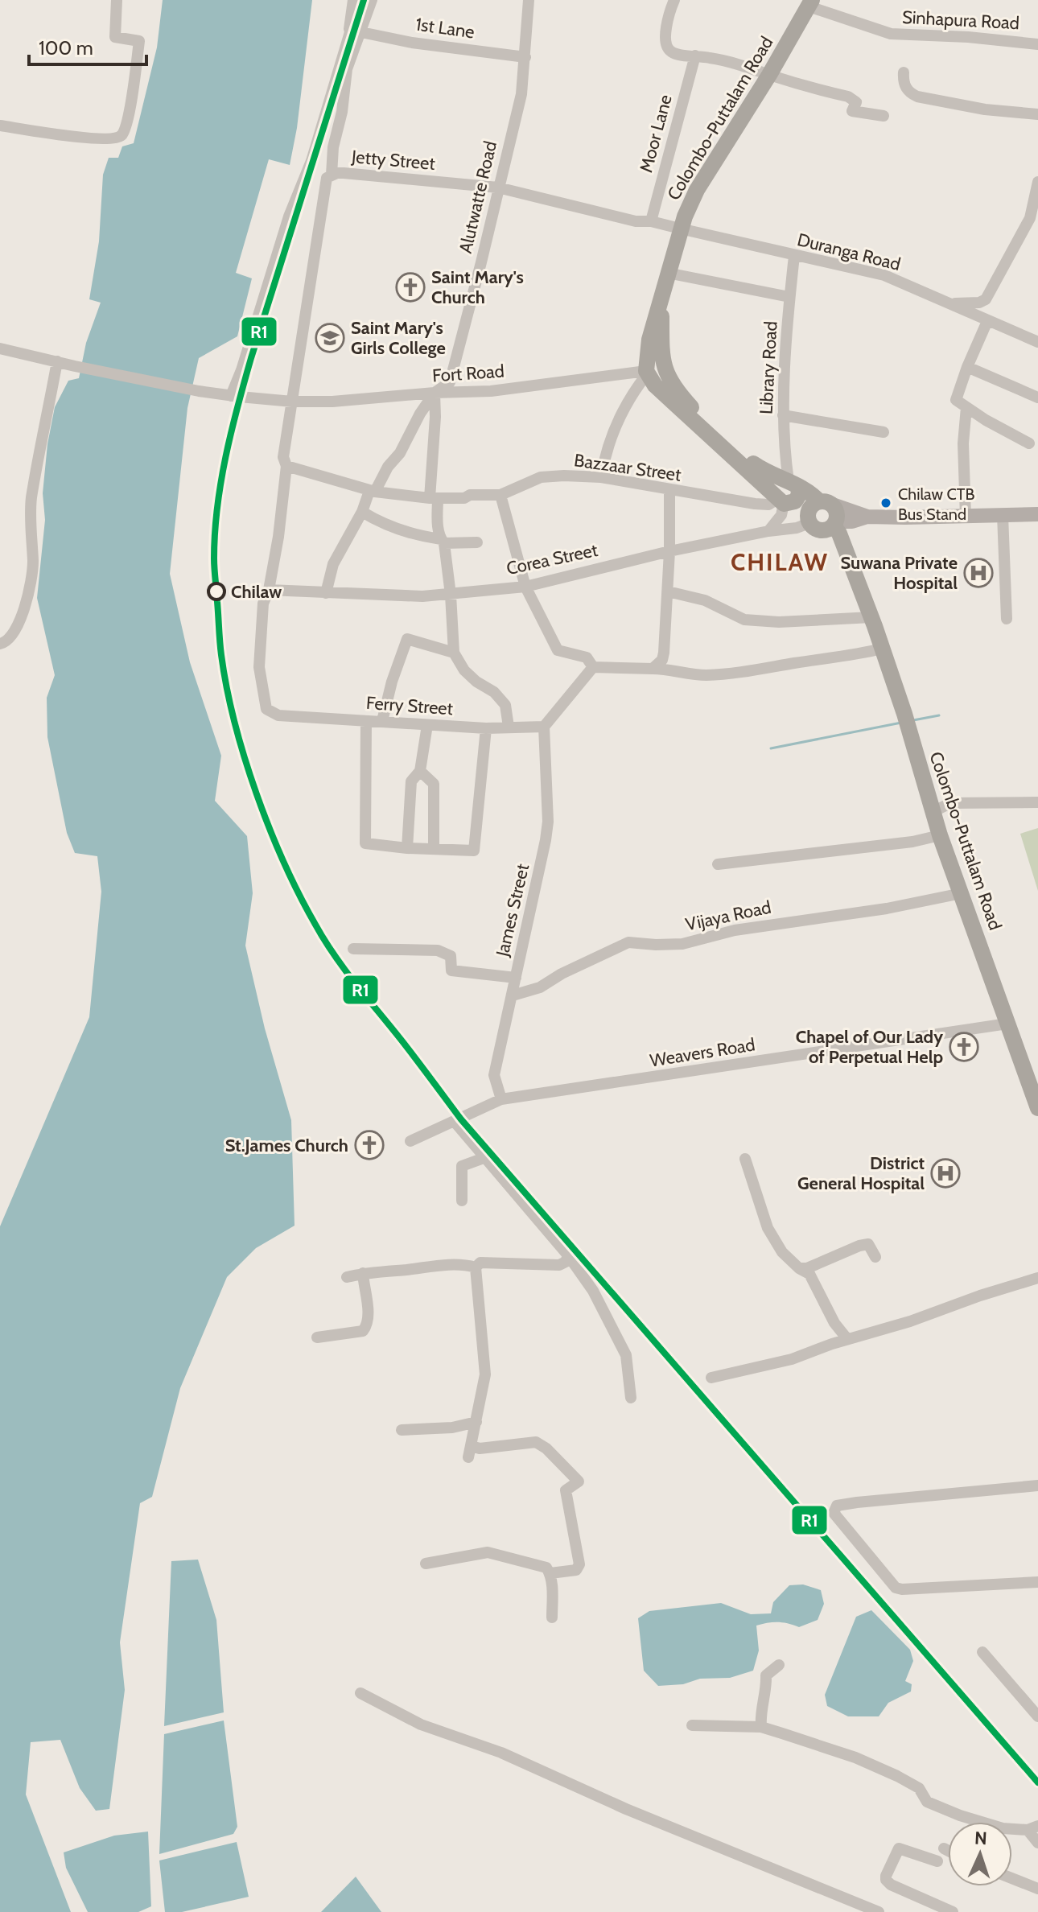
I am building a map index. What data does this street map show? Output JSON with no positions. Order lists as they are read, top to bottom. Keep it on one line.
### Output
{"streets":{"highway":["Colombo-Puttalam Road"],"street":["Sinhapura Road","1st Lane","Moor Lane","Jetty Street","Alutwatte Road","Duranga Road","Library Road","Fort Road","Bazzaar Street","Corea Street","Ferry Street","James Street","Vijaya Road","Weavers Road"]},"crossings":[["Sinhapura Road","Colombo-Puttalam Road"],["1st Lane","Alutwatte Road"],["Colombo-Puttalam Road","Jetty Street"],["Colombo-Puttalam Road","Duranga Road"],["Colombo-Puttalam Road","Fort Road"],["Colombo-Puttalam Road","Corea Street"],["Colombo-Puttalam Road","Vijaya Road"],["Colombo-Puttalam Road","Weavers Road"],["Moor Lane","Jetty Street"],["Jetty Street","Alutwatte Road"],["Jetty Street","Duranga Road"],["Jetty Street","Fort Road"],["Jetty Street","Ferry Street"],["Alutwatte Road","Fort Road"],["Alutwatte Road","Bazzaar Street"],["Alutwatte Road","Corea Street"],["Duranga Road","Library Road"],["Fort Road","Ferry Street"],["Bazzaar Street","Ferry Street"],["Corea Street","Ferry Street"],["Ferry Street","James Street"],["James Street","Vijaya Road"],["James Street","Weavers Road"]],"districts":["CHILAW"],"places":{"church":["Saint Mary's Church","Chapel of Our Lady of Perpetual Help","St.James Church"],"school or university":["Saint Mary's Girls College"],"other":["Chilaw CTB Bus Stand","Chilaw"],"hospital":["Suwana Private Hospital","District General Hospital"]},"lines":["transit line R1"],"scale_bar":"100 m","north":"top"}
